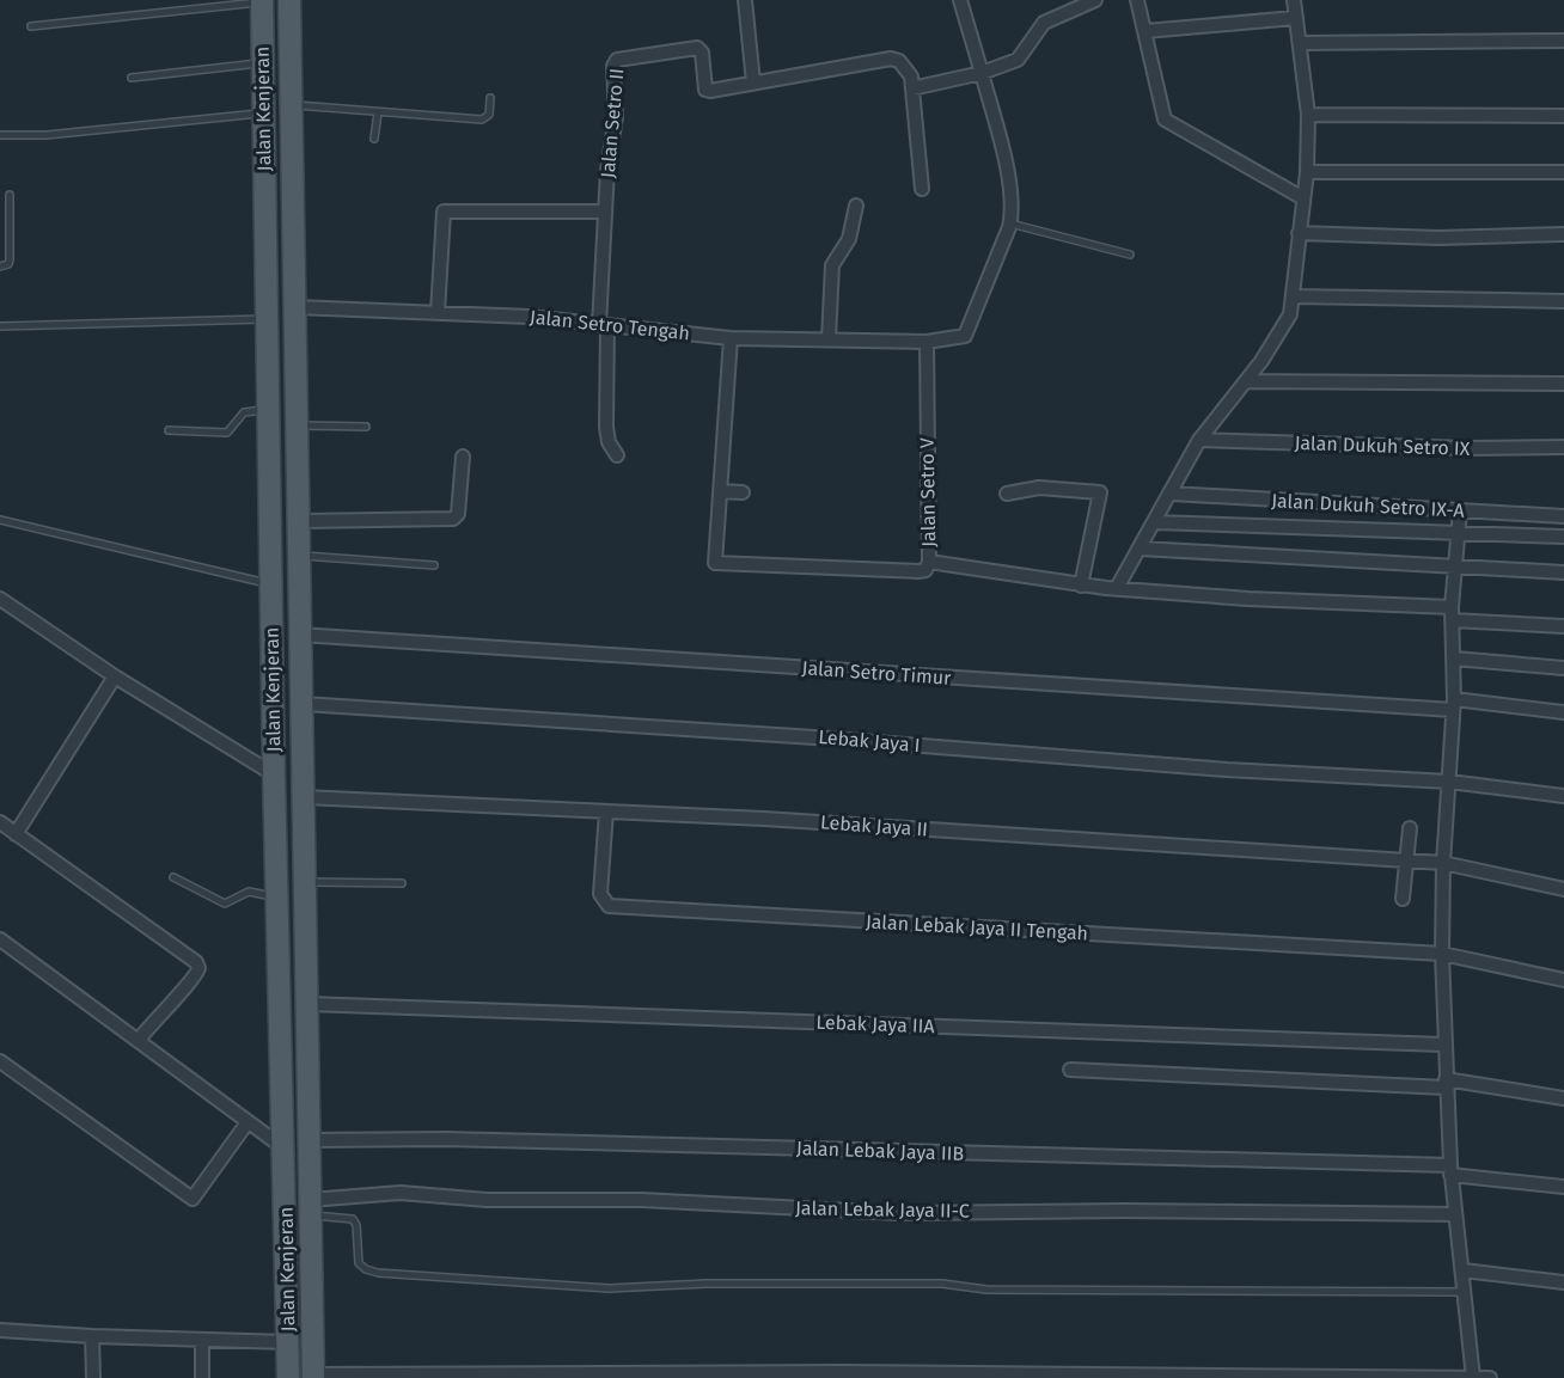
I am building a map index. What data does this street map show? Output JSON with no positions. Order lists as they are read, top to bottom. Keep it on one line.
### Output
{"streets":{"main road":["Jalan Kenjeran"],"street":["Jalan Setro II","Jalan Setro Tengah","Jalan Dukuh Setro IX","Jalan Setro V","Jalan Dukuh Setro IX-A","Jalan Setro Timur","Lebak Jaya I","Lebak Jaya II","Jalan Lebak Jaya II Tengah","Lebak Jaya IIA","Jalan Lebak Jaya IIB","Jalan Lebak Jaya II-C"]},"crossings":[["Jalan Kenjeran","Jalan Setro Tengah"],["Jalan Kenjeran","Jalan Setro Timur"],["Jalan Kenjeran","Lebak Jaya I"],["Jalan Kenjeran","Lebak Jaya II"],["Jalan Kenjeran","Lebak Jaya IIA"],["Jalan Kenjeran","Jalan Lebak Jaya IIB"],["Jalan Kenjeran","Jalan Lebak Jaya II-C"],["Jalan Setro II","Jalan Setro Tengah"],["Jalan Setro Tengah","Jalan Setro V"],["Lebak Jaya II","Jalan Lebak Jaya II Tengah"]]}
